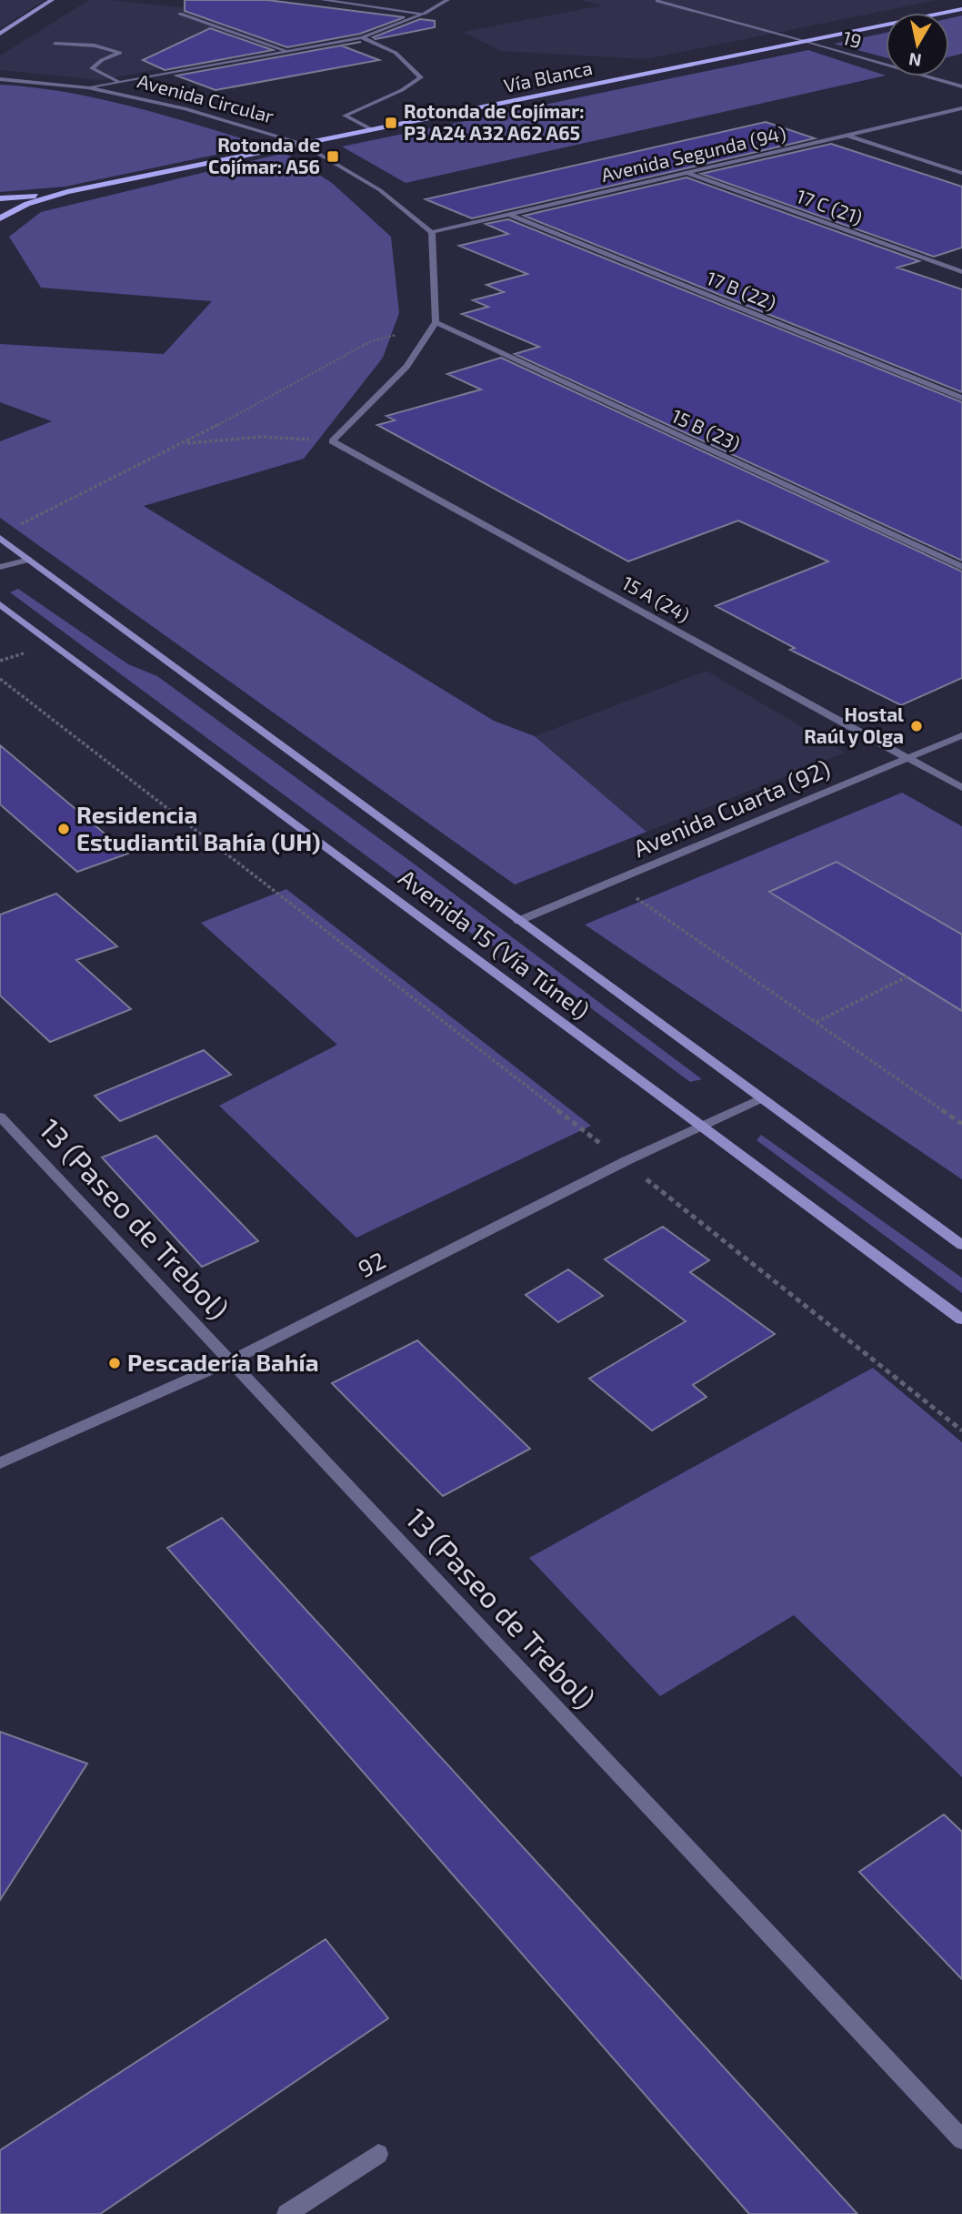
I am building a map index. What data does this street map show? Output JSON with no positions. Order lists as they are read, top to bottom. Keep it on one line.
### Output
{"streets":{"main road":["Vía Blanca","Avenida 15 (Vía Túnel)"],"street":["19","Avenida Circular","Avenida Segunda (94)","17 C (21)","17 B (22)","15 B (23)","15 A (24)","Avenida Cuarta (92)","13 (Paseo de Trebol)","92"]},"crossings":[["19","Vía Blanca"],["Vía Blanca","Avenida Circular"],["Avenida Circular","Avenida Segunda (94)"],["Avenida Segunda (94)","17 C (21)"],["Avenida Segunda (94)","17 B (22)"],["15 A (24)","Avenida Cuarta (92)"],["Avenida Cuarta (92)","Avenida 15 (Vía Túnel)"],["Avenida 15 (Vía Túnel)","92"],["13 (Paseo de Trebol)","92"]],"places":{"transit":["Rotonda de Cojímar: P3 A24 A32 A62 A65","Rotonda de Cojímar: A56"],"other":["Hostal Raúl y Olga","Residencia Estudiantil Bahía (UH)","Pescadería Bahía"]},"north":"bottom"}
